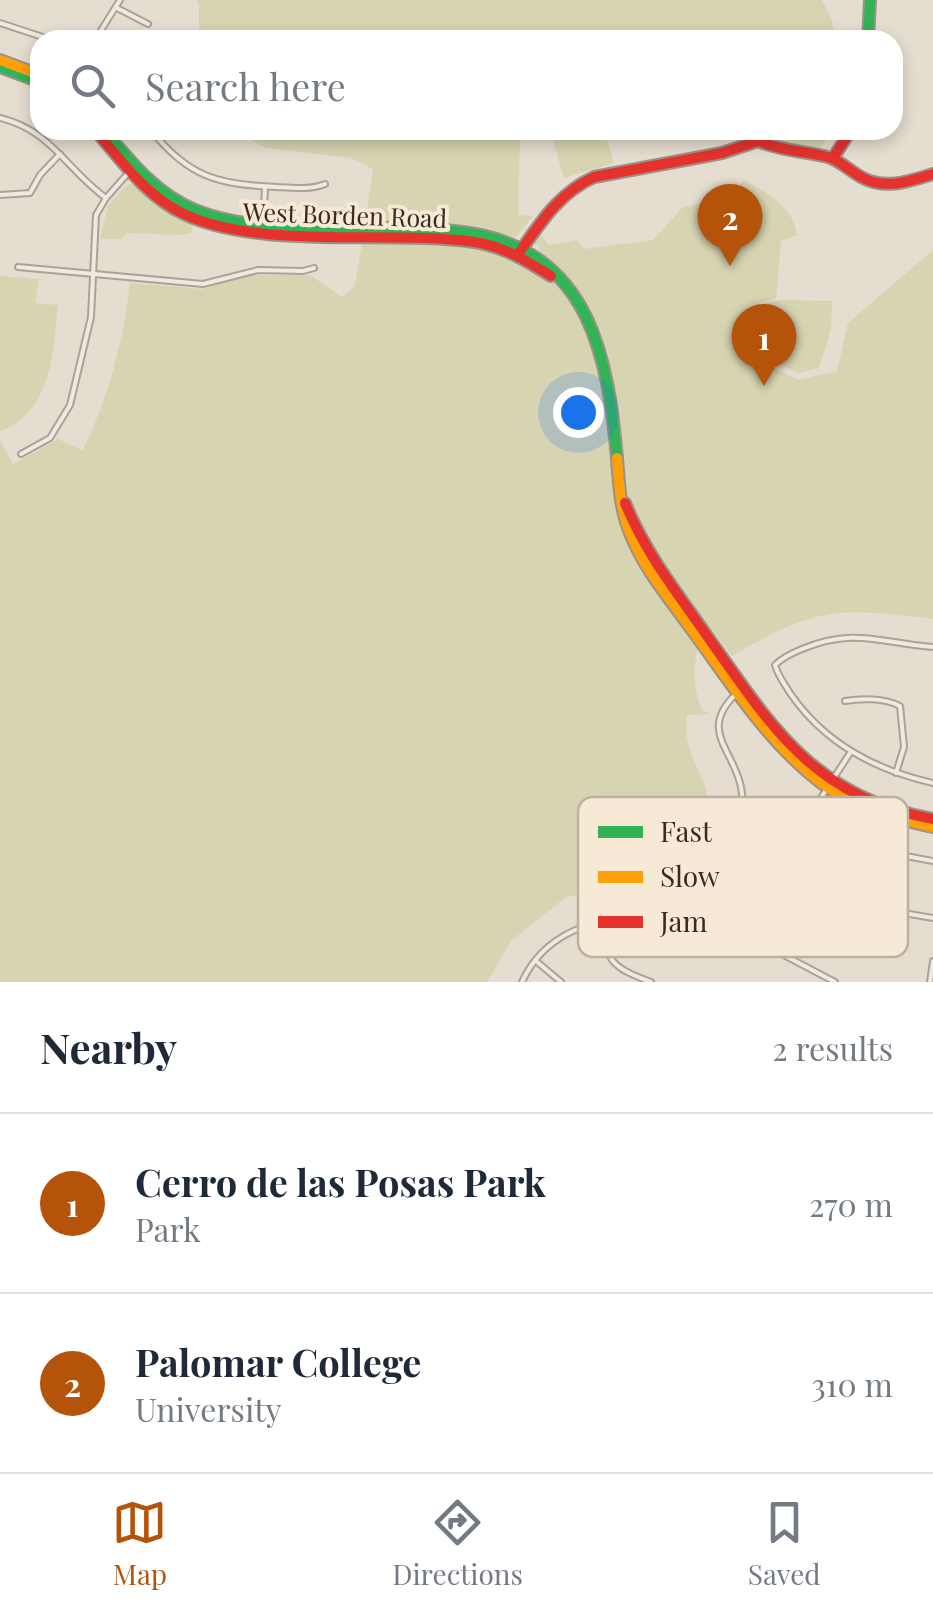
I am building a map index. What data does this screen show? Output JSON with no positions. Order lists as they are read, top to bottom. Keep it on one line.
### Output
{"streets":{"main road":["West Borden Road"]},"legend":["Fast","Slow","Jam"],"page":{"search":"Search here","pins":["2","1"],"heading":["Nearby","2 results"],"list":[{"mark":"1","name":"Cerro de las Posas Park","note":"Park","value":"270 m"},{"mark":"2","name":"Palomar College","note":"University","value":"310 m"}],"nav":["Map","Directions","Saved"]}}
